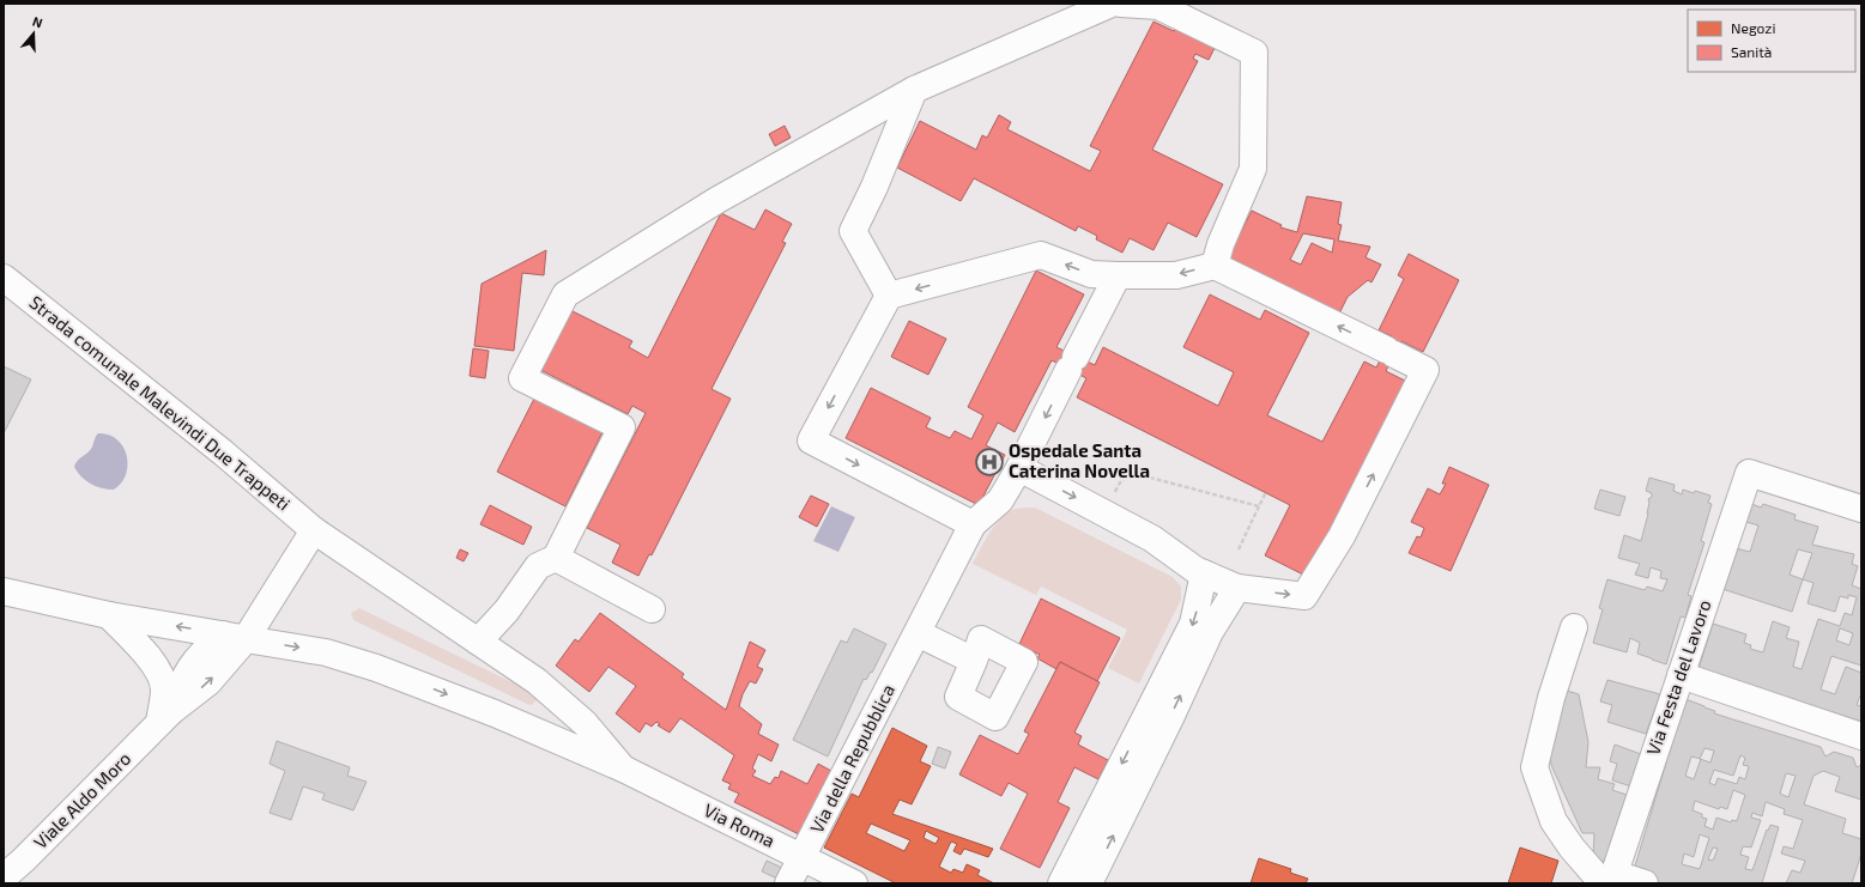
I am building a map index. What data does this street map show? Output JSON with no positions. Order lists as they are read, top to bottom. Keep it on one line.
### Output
{"streets":{"street":["Strada comunale Malevindi Due Trappeti","Via Festa del Lavoro","Via della Repubblica","Viale Aldo Moro","Via Roma"]},"crossings":[["Strada comunale Malevindi Due Trappeti","Viale Aldo Moro"],["Strada comunale Malevindi Due Trappeti","Via Roma"],["Via della Repubblica","Via Roma"],["Viale Aldo Moro","Via Roma"]],"places":{"hospital":["Ospedale Santa Caterina Novella"]},"legend":["Negozi","Sanità"],"north":"top"}
